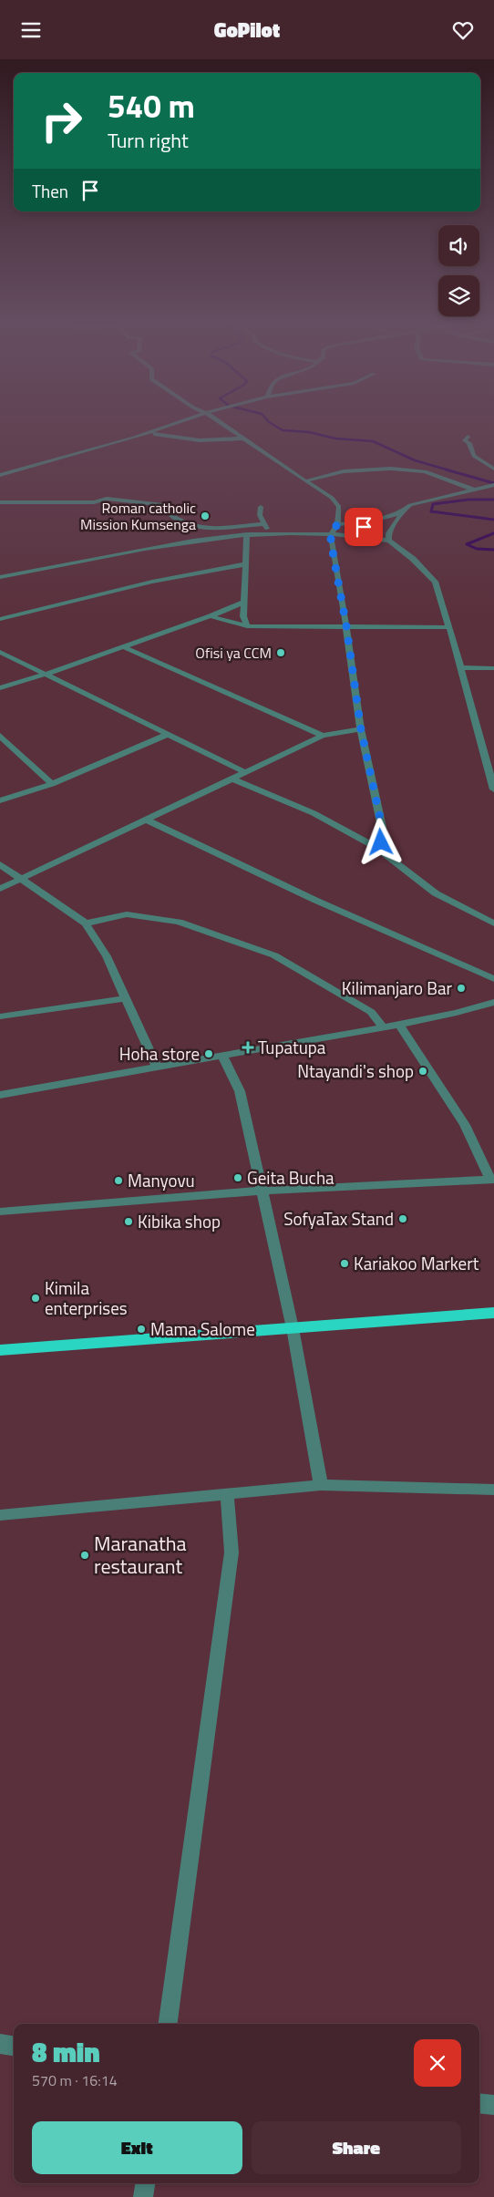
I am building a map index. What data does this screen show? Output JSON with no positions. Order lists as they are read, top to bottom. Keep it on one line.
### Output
{"places":{"other":["Roman catholic Mission Kumsenga","Ofisi ya CCM","Kilimanjaro Bar","Hoha store","Ntayandi's shop","Geita Bucha","Manyovu","SofyaTax Stand","Kibika shop","Kariakoo Markert","Kimila enterprises","Mama Salome","Maranatha restaurant"],"health":["Tupatupa"]},"page":{"header":"GoPilot","turn":["540 m","Turn right"],"then":"Then","heading":["8 min","570 m · 16:14"],"buttons":["Exit","Share"]}}
